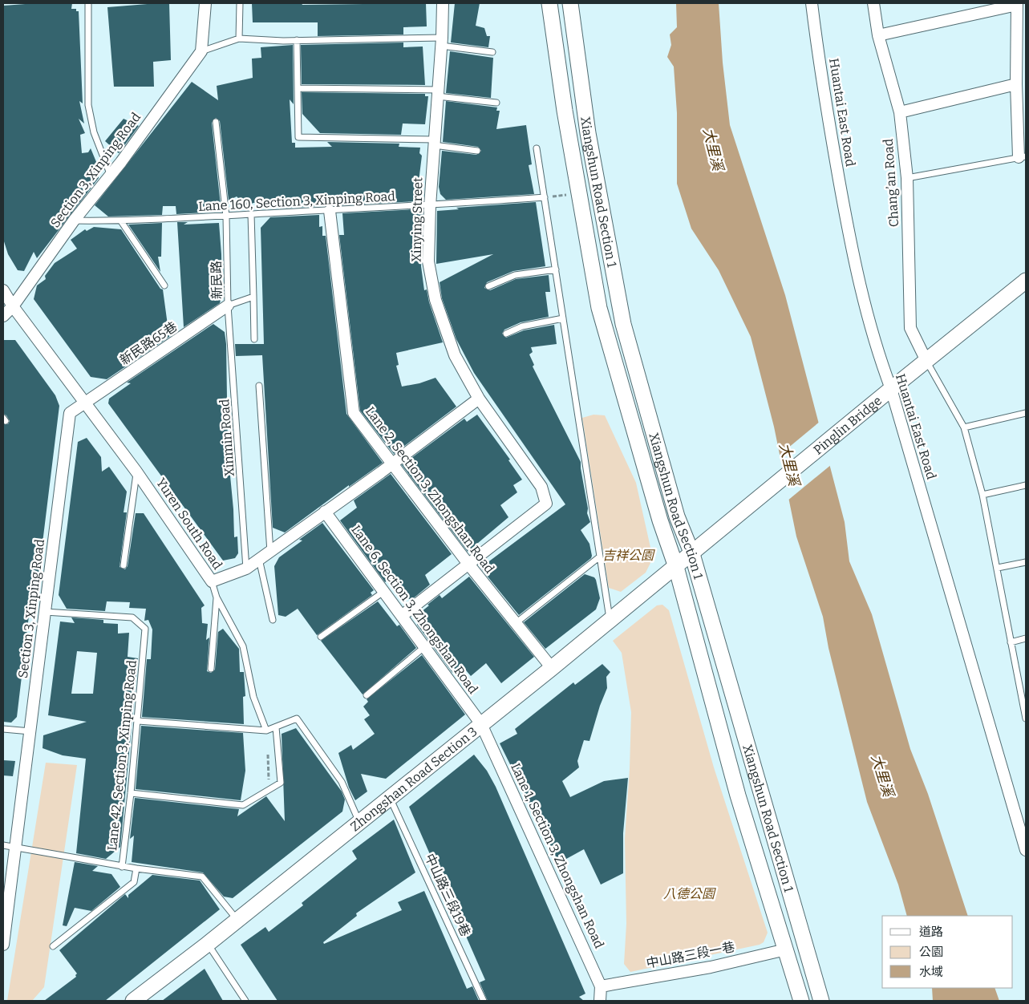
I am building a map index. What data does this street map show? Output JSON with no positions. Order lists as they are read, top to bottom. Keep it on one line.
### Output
{"streets":{"street":["Huantai East Road","Section 3, Xinping Road","Chang’an Road","Xiangshun Road Section 1","Xinying Street","新民路65巷","Pinglin Bridge","Lane 2, Section 3, Zhongshan Road","Yuren South Road","Lane 6, Section 3, Zhongshan Road","Zhongshan Road Section 3","Lane 1, Section 3, Zhongshan Road","中山路三段一巷"],"lane":["Lane 160, Section 3, Xinping Road","新民路","Xinmin Road","Lane 42, Section 3, Xinping Road","中山路三段19巷"]},"crossings":[["Huantai East Road","Pinglin Bridge"],["Section 3, Xinping Road","Lane 160, Section 3, Xinping Road"],["Section 3, Xinping Road","新民路65巷"],["Section 3, Xinping Road","Yuren South Road"],["Section 3, Xinping Road","Lane 42, Section 3, Xinping Road"],["Chang’an Road","Pinglin Bridge"],["Xiangshun Road Section 1","Pinglin Bridge"],["Xiangshun Road Section 1","Zhongshan Road Section 3"],["Xiangshun Road Section 1","中山路三段一巷"],["Lane 160, Section 3, Xinping Road","Xinying Street"],["Lane 160, Section 3, Xinping Road","新民路"],["Lane 160, Section 3, Xinping Road","Lane 2, Section 3, Zhongshan Road"],["Xinying Street","Lane 2, Section 3, Zhongshan Road"],["新民路","新民路65巷"],["新民路","Xinmin Road"],["新民路65巷","Xinmin Road"],["新民路65巷","Yuren South Road"],["Pinglin Bridge","Zhongshan Road Section 3"],["Lane 2, Section 3, Zhongshan Road","Zhongshan Road Section 3"],["Lane 6, Section 3, Zhongshan Road","Zhongshan Road Section 3"],["Lane 6, Section 3, Zhongshan Road","Lane 1, Section 3, Zhongshan Road"],["Zhongshan Road Section 3","Lane 1, Section 3, Zhongshan Road"],["Zhongshan Road Section 3","中山路三段19巷"],["Lane 1, Section 3, Zhongshan Road","中山路三段一巷"]],"water":["大里溪"],"parks":["吉祥公園","八德公園"],"legend":["道路","公園","水域"]}
